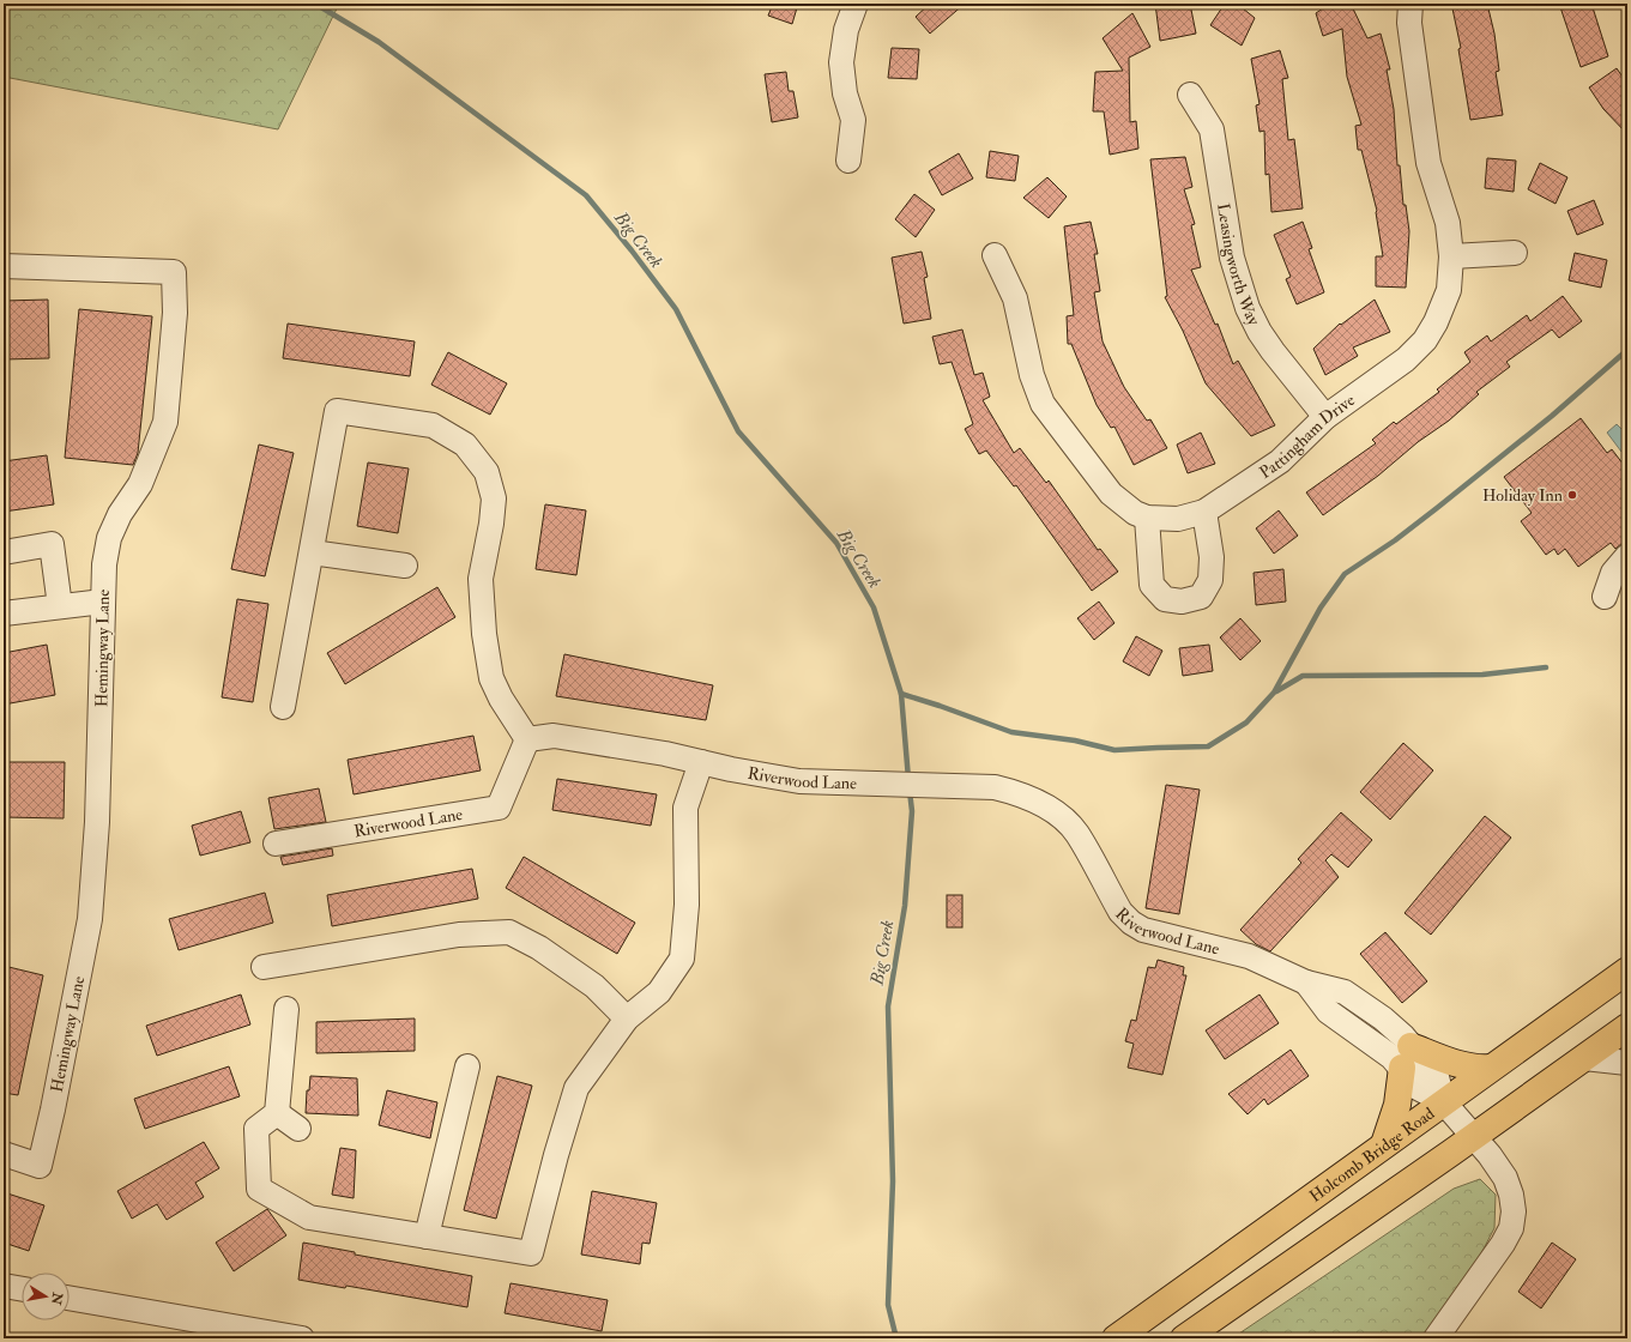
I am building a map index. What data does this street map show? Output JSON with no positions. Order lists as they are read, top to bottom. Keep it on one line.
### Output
{"streets":{"main road":["Holcomb Bridge Road"],"street":["Leasingworth Way","Pattingham Drive","Hemingway Lane","Riverwood Lane"]},"crossings":[["Leasingworth Way","Pattingham Drive"],["Riverwood Lane","Holcomb Bridge Road"]],"water":["Big Creek"],"places":["Holiday Inn"],"north":"right"}
